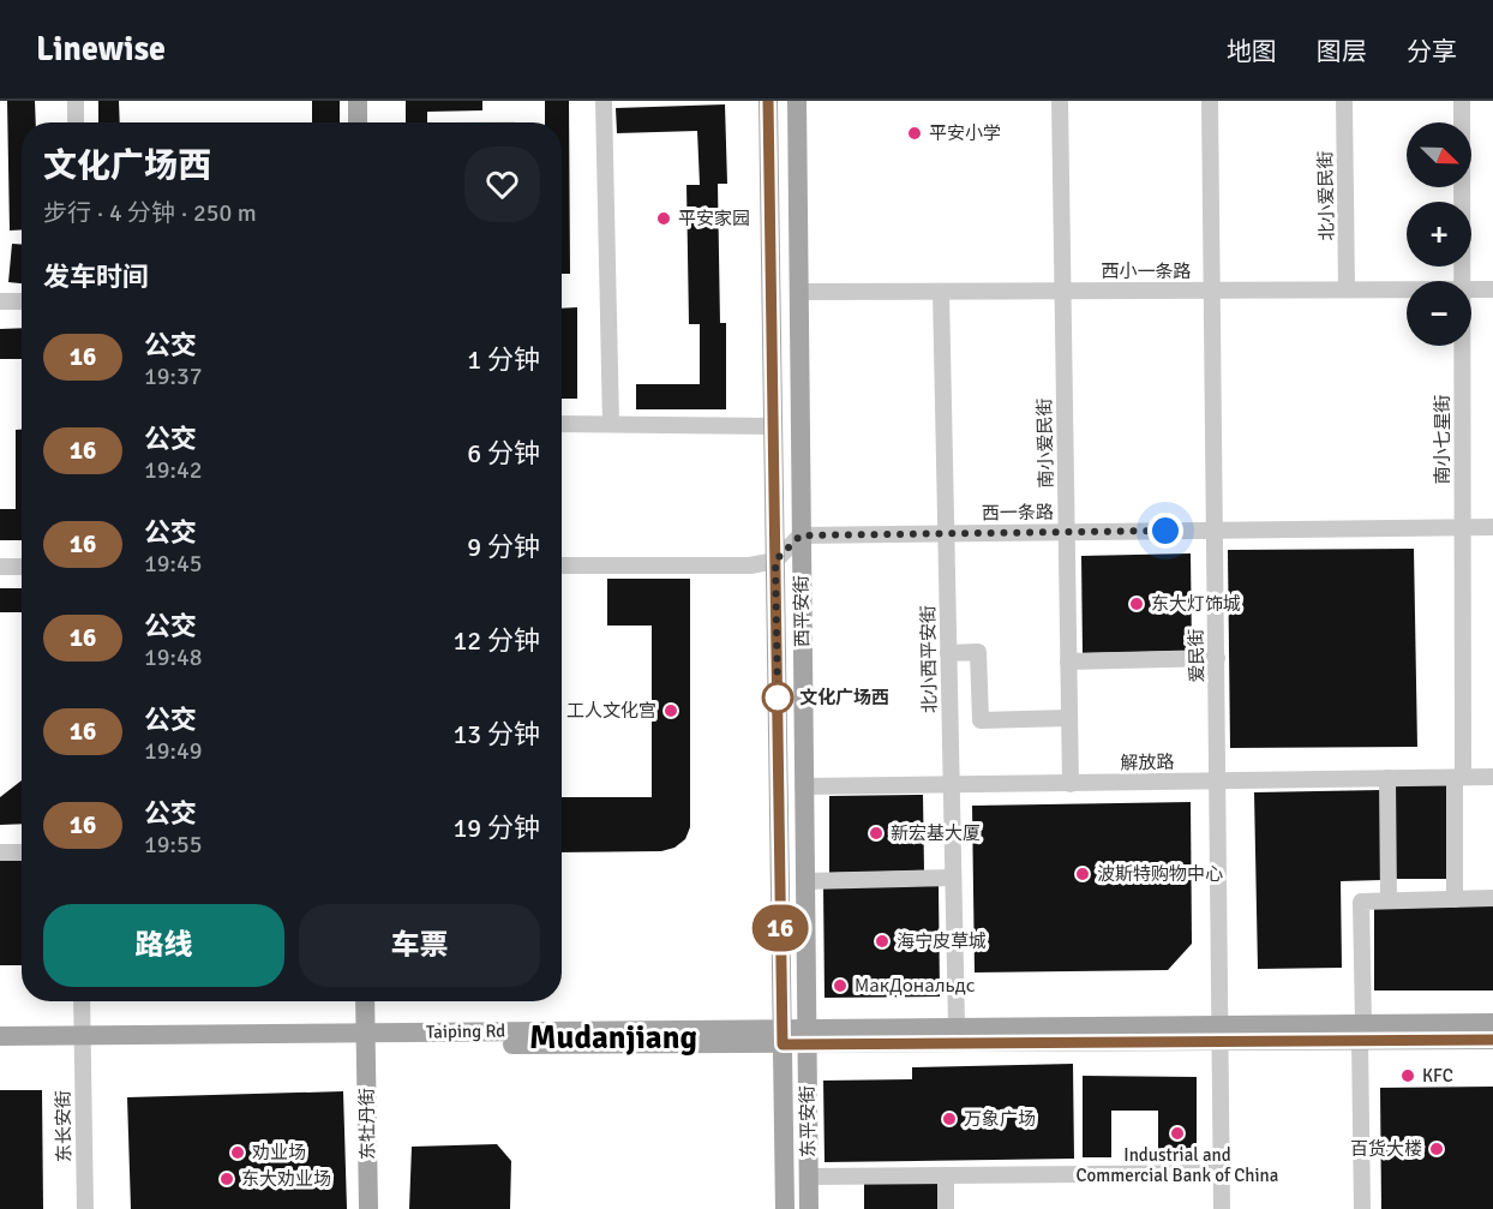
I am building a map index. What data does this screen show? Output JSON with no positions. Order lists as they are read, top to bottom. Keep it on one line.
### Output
{"streets":{"main road":["西平安街","Taiping Rd","东平安街","东牡丹街"],"street":["北小爱民街","西小一条路","南小七星街","南小爱民街","西一条路","爱民街","北小西平安街","解放路","东长安街"]},"crossings":[["北小爱民街","西小一条路"],["西小一条路","南小爱民街"],["西小一条路","西平安街"],["西小一条路","爱民街"],["西小一条路","北小西平安街"],["南小七星街","西一条路"],["南小七星街","解放路"],["南小爱民街","西一条路"],["南小爱民街","解放路"],["西一条路","西平安街"],["西一条路","爱民街"],["西一条路","北小西平安街"],["西平安街","解放路"],["西平安街","Taiping Rd"],["西平安街","东平安街"],["爱民街","解放路"],["爱民街","Taiping Rd"],["北小西平安街","解放路"],["北小西平安街","Taiping Rd"],["Taiping Rd","东平安街"],["Taiping Rd","东牡丹街"],["Taiping Rd","东长安街"]],"districts":["Mudanjiang"],"places":["平安小学","平安家园","东大灯饰城","文化广场西","工人文化宫","新宏基大厦","波斯特购物中心","海宁皮草城","МакДональдс","KFC","万象广场","Industrial and Commercial Bank of China","百货大楼","劝业场","东大劝业场"],"lines":["bus line 16"],"north":"bottom right","page":{"header":"Linewise","nav":["地图","图层","分享"],"on_map":"16","map_buttons":["+","−"],"heading":[["文化广场西","步行 · 4 分钟 · 250 m"],"发车时间"],"list":[{"mark":"16","name":"公交","note":"19:37","value":"1 分钟"},{"mark":"16","name":"公交","note":"19:42","value":"6 分钟"},{"mark":"16","name":"公交","note":"19:45","value":"9 分钟"},{"mark":"16","name":"公交","note":"19:48","value":"12 分钟"},{"mark":"16","name":"公交","note":"19:49","value":"13 分钟"},{"mark":"16","name":"公交","note":"19:55","value":"19 分钟"}],"buttons":["路线","车票"]}}
